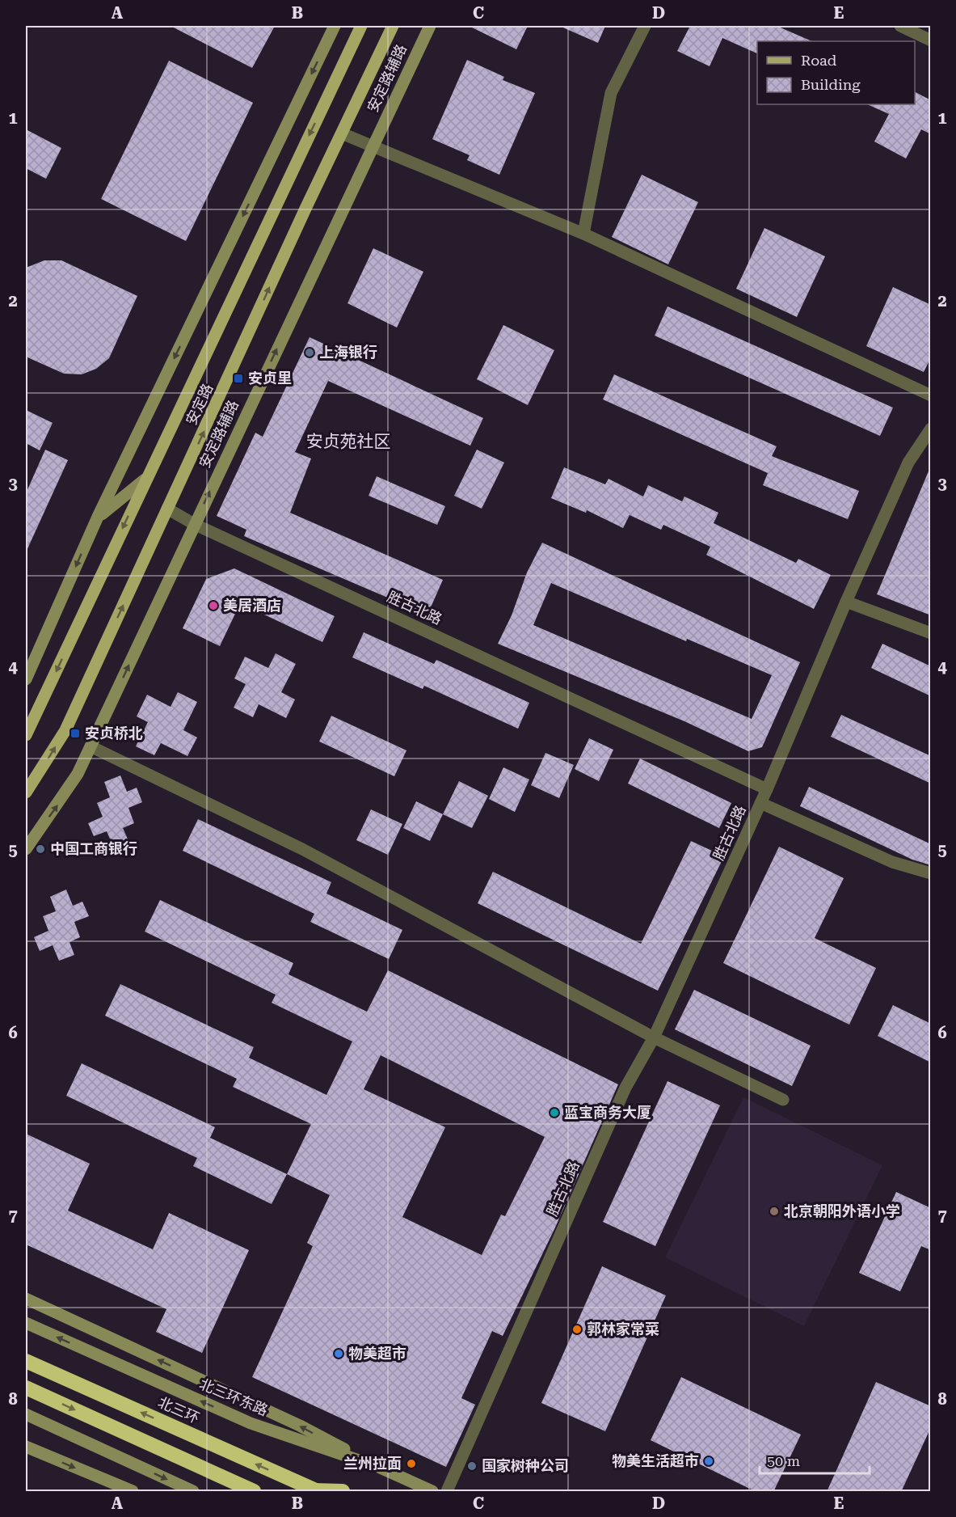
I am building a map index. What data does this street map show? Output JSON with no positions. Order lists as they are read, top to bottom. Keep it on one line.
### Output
{"streets":{"highway":["北三环"],"main road":["安定路"],"street":["安定路辅路","胜古北路","北三环东路"]},"crossings":[["安定路辅路","胜古北路"],["安定路","胜古北路"]],"districts":["安贞苑社区"],"places":{"other":["上海银行","美居酒店","中国工商银行","蓝宝商务大厦","北京朝阳外语小学","郭林家常菜","物美超市","物美生活超市","兰州拉面","国家树种公司"],"transit":["安贞里","安贞桥北"]},"legend":["Road","Building"],"scale_bar":"50 m","grid":{"columns":["A","B","C","D","E"],"rows":["1","2","3","4","5","6","7","8"]}}
